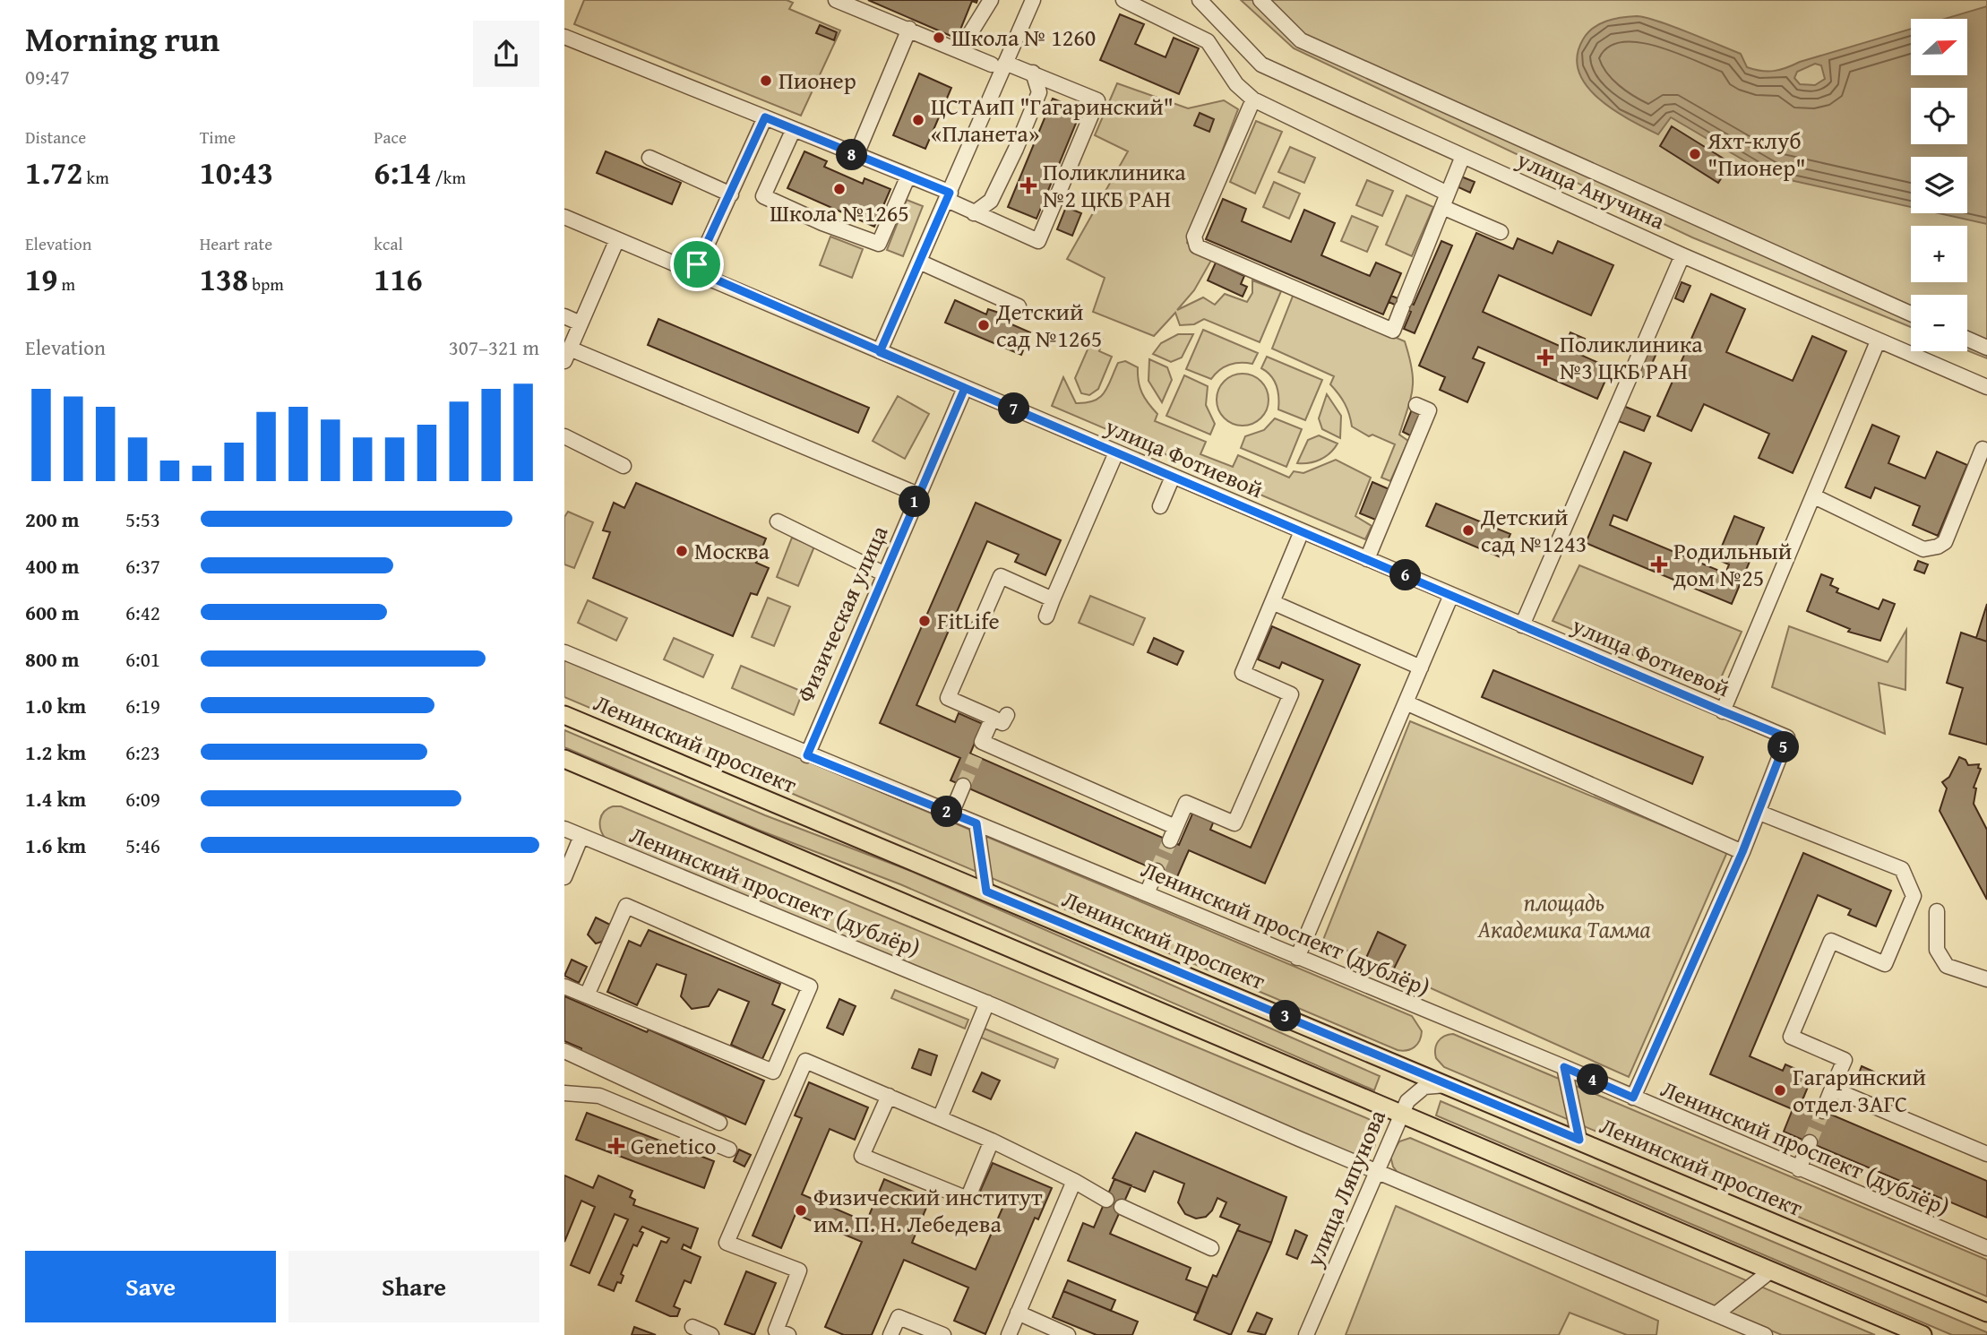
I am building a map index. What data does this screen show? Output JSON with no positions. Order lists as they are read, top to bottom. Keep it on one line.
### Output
{"streets":{"main road":["Ленинский проспект"],"street":["улица Анучина","улица Фотиевой","Физическая улица","Ленинский проспект (дублёр)","улица Ляпунова"]},"crossings":[["улица Фотиевой","Физическая улица"],["Физическая улица","Ленинский проспект (дублёр)"],["Ленинский проспект","улица Ляпунова"],["Ленинский проспект (дублёр)","улица Ляпунова"]],"parks":["площадь Академика Тамма"],"places":{"other":["Школа № 1260","Пионер","ЦСТАиП \"Гагаринский\" «Планета»","Яхт-клуб \"Пионер\"","Школа №1265","Детский сад №1265","Детский сад №1243","Москва","FitLife","Гагаринский отдел ЗАГС","Физический институт им. П. Н. Лебедева"],"health":["Поликлиника №2 ЦКБ РАН","Поликлиника №3 ЦКБ РАН","Родильный дом №25","Genetico"]},"north":"right","page":{"heading":["Morning run","09:47"],"map_buttons":["+","−"],"stats":[["Distance","1.72 km"],["Time","10:43"],["Pace","6:14 /km"],["Elevation","19 m"],["Heart rate","138 bpm"],["kcal","116"]],"pins":["8","7","1","6","5","2","3","4"],"chart":["Elevation","307–321 m"],"list":[{"name":"200 m","note":"5:53"},{"name":"400 m","note":"6:37"},{"name":"600 m","note":"6:42"},{"name":"800 m","note":"6:01"},{"name":"1.0 km","note":"6:19"},{"name":"1.2 km","note":"6:23"},{"name":"1.4 km","note":"6:09"},{"name":"1.6 km","note":"5:46"}],"buttons":["Save","Share"]}}
